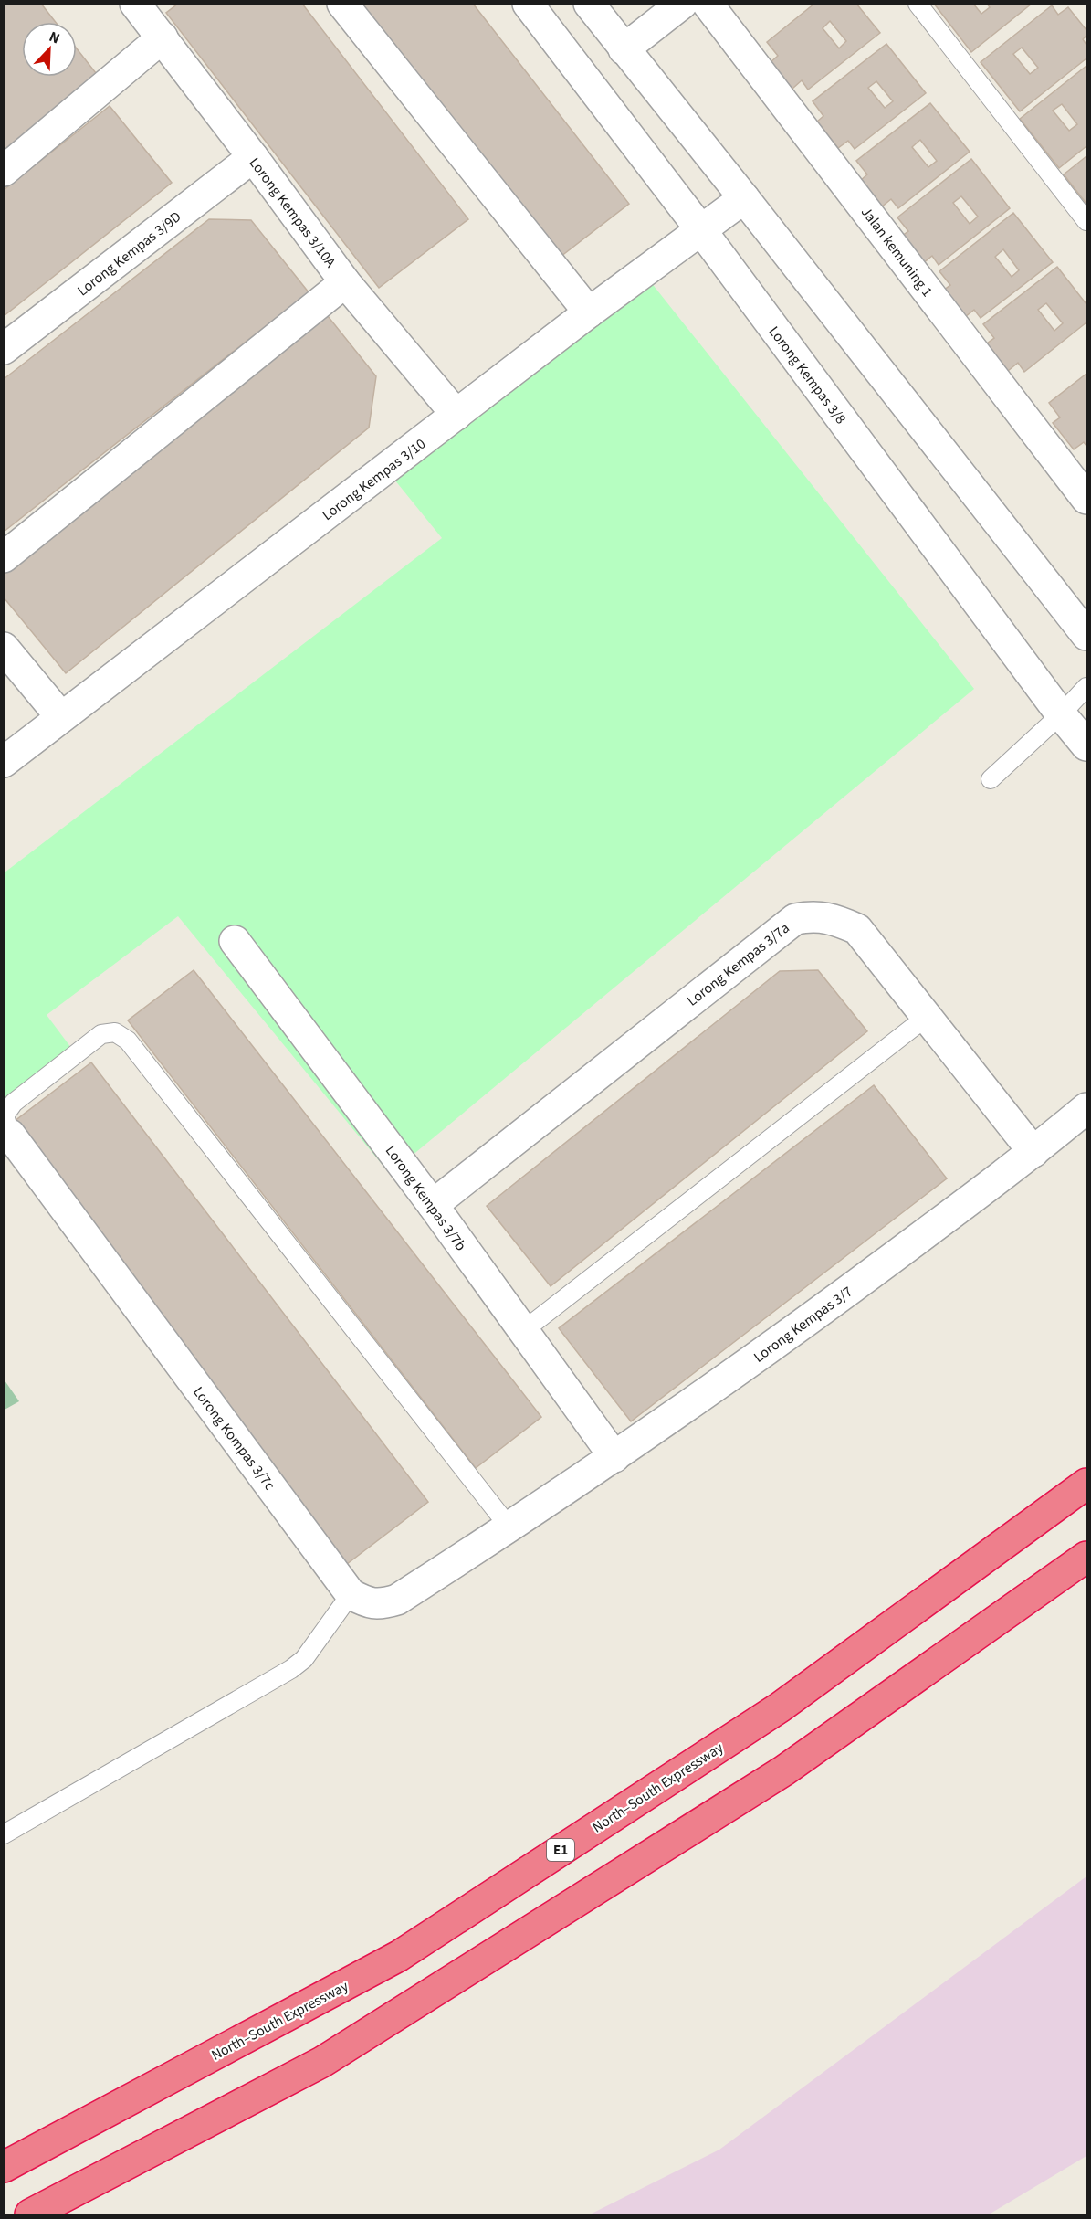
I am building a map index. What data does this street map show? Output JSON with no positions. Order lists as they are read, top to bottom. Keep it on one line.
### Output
{"streets":{"highway":["North–South Expressway","E1"],"street":["Lorong Kempas 3/10A","Jalan kemuning 1","Lorong Kempas 3/9D","Lorong Kempas 3/8","Lorong Kempas 3/10","Lorong Kempas 3/7a","Lorong Kempas 3/7b","Lorong Kempas 3/7","Lorong Kompas 3/7c"]},"crossings":[["Lorong Kempas 3/10A","Lorong Kempas 3/9D"],["Lorong Kempas 3/10A","Lorong Kempas 3/10"],["Lorong Kempas 3/8","Lorong Kempas 3/10"],["Lorong Kempas 3/7a","Lorong Kempas 3/7b"],["Lorong Kempas 3/7a","Lorong Kempas 3/7"],["Lorong Kempas 3/7b","Lorong Kempas 3/7"]],"north":"top right"}
